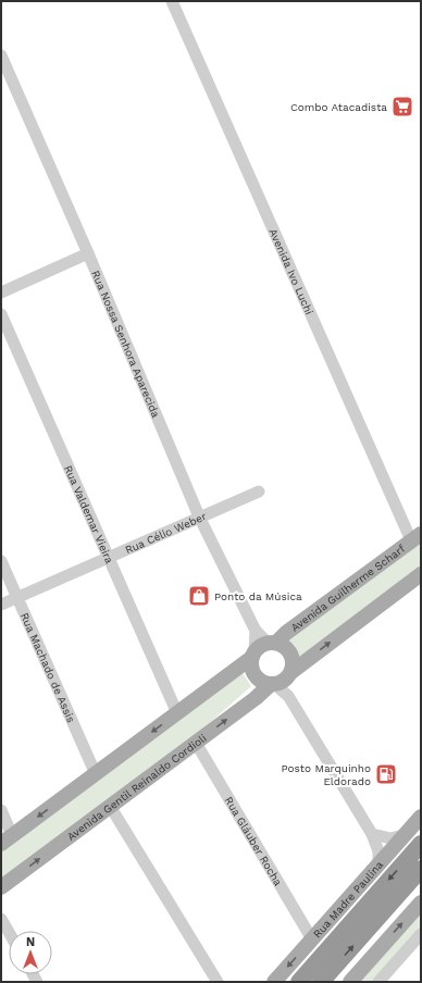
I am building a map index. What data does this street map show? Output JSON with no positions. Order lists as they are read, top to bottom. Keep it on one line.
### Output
{"streets":{"main road":["Avenida Guilherme Scharf","Avenida Gentil Reinaldo Cordioli","Rua Madre Paulina"],"street":["Avenida Ivo Luchi","Rua Nossa Senhora Aparecida","Rua Valdemar Vieira","Rua Célio Weber","Rua Machado de Assis","Rua Gláuber Rocha"]},"crossings":[["Avenida Ivo Luchi","Avenida Guilherme Scharf"],["Rua Nossa Senhora Aparecida","Rua Célio Weber"],["Rua Nossa Senhora Aparecida","Avenida Guilherme Scharf"],["Rua Nossa Senhora Aparecida","Avenida Gentil Reinaldo Cordioli"],["Rua Valdemar Vieira","Rua Célio Weber"],["Rua Célio Weber","Rua Machado de Assis"],["Avenida Guilherme Scharf","Avenida Gentil Reinaldo Cordioli"],["Avenida Gentil Reinaldo Cordioli","Rua Gláuber Rocha"],["Rua Gláuber Rocha","Rua Madre Paulina"]],"places":{"supermarket":["Combo Atacadista"],"shop":["Ponto da Música"],"fuel station":["Posto Marquinho Eldorado"]},"north":"top"}
